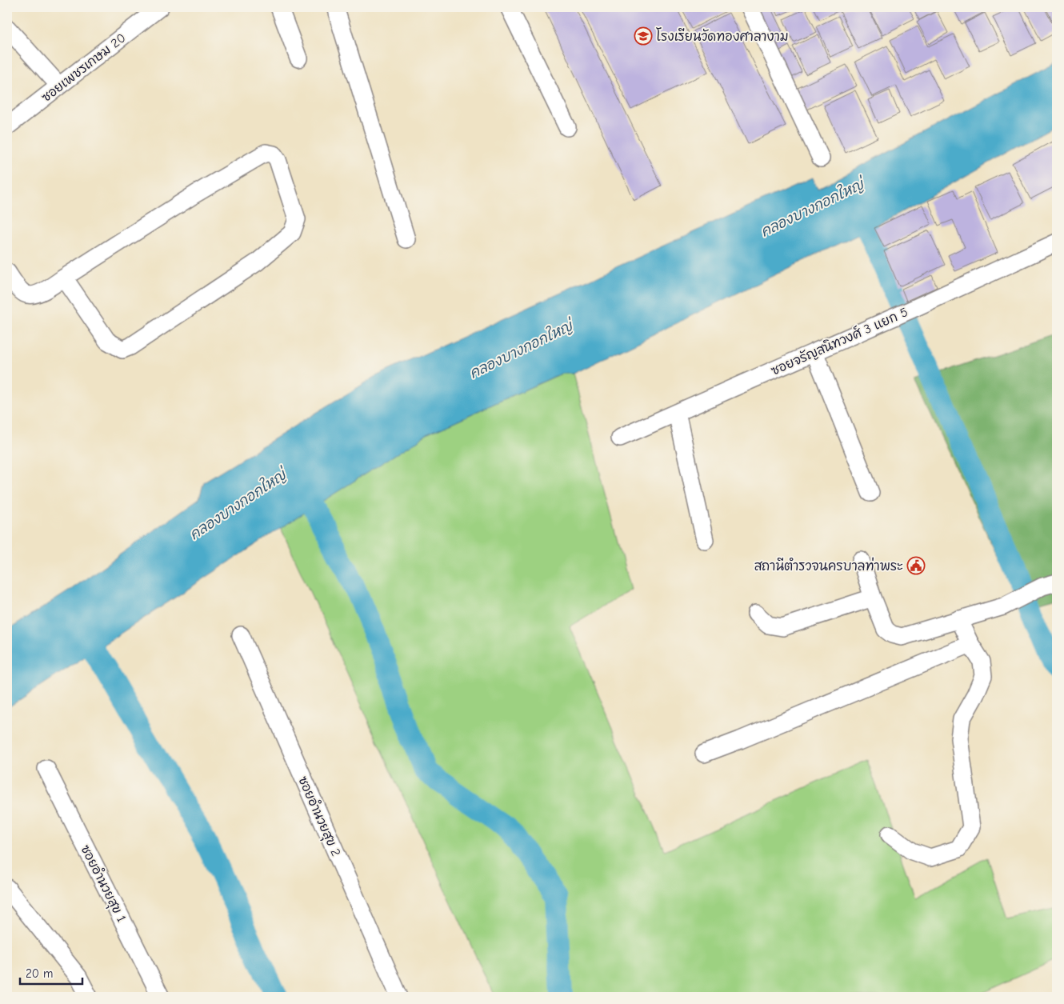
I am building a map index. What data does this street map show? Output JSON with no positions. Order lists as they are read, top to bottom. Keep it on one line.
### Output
{"streets":{"street":["ซอยเพชรเกษม 20","ซอยจรัญสนิทวงศ์ 3 แยก 5","ซอยอำนวยสุข 2","ซอยอำนวยสุข 1"]},"water":["คลองบางกอกใหญ่"],"places":{"school or university":["โรงเรียนวัดทองศาลางาม"],"public building":["สถานีตำรวจนครบาลท่าพระ"]},"scale_bar":"20 m"}
